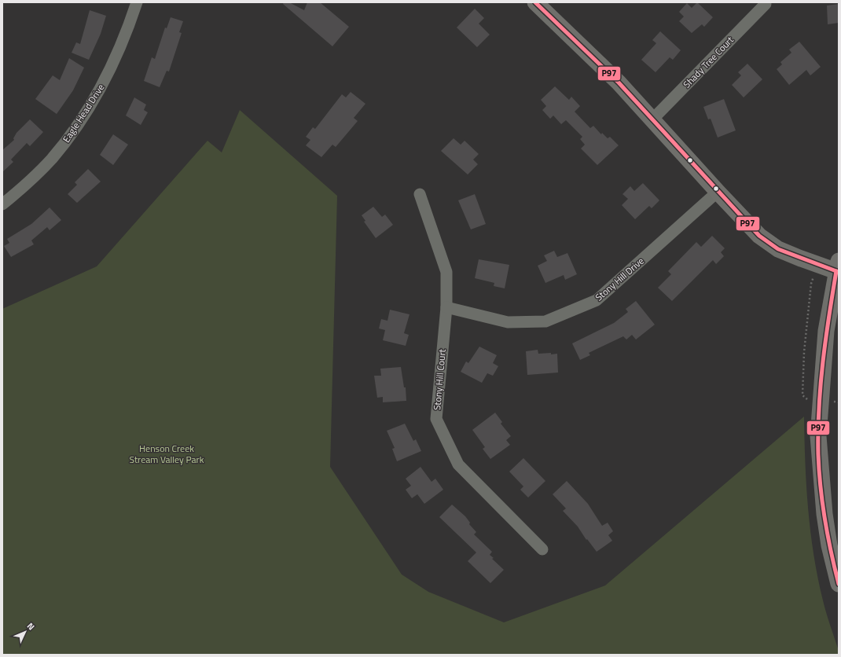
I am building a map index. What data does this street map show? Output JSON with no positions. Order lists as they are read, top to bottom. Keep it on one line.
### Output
{"streets":{"street":["Shady Tree Court","Eagle Head Drive","Stony Hill Drive","Stony Hill Court"]},"crossings":[["Stony Hill Drive","Stony Hill Court"]],"parks":["Henson Creek Stream Valley Park"],"lines":["transit line P97"],"north":"top right"}
